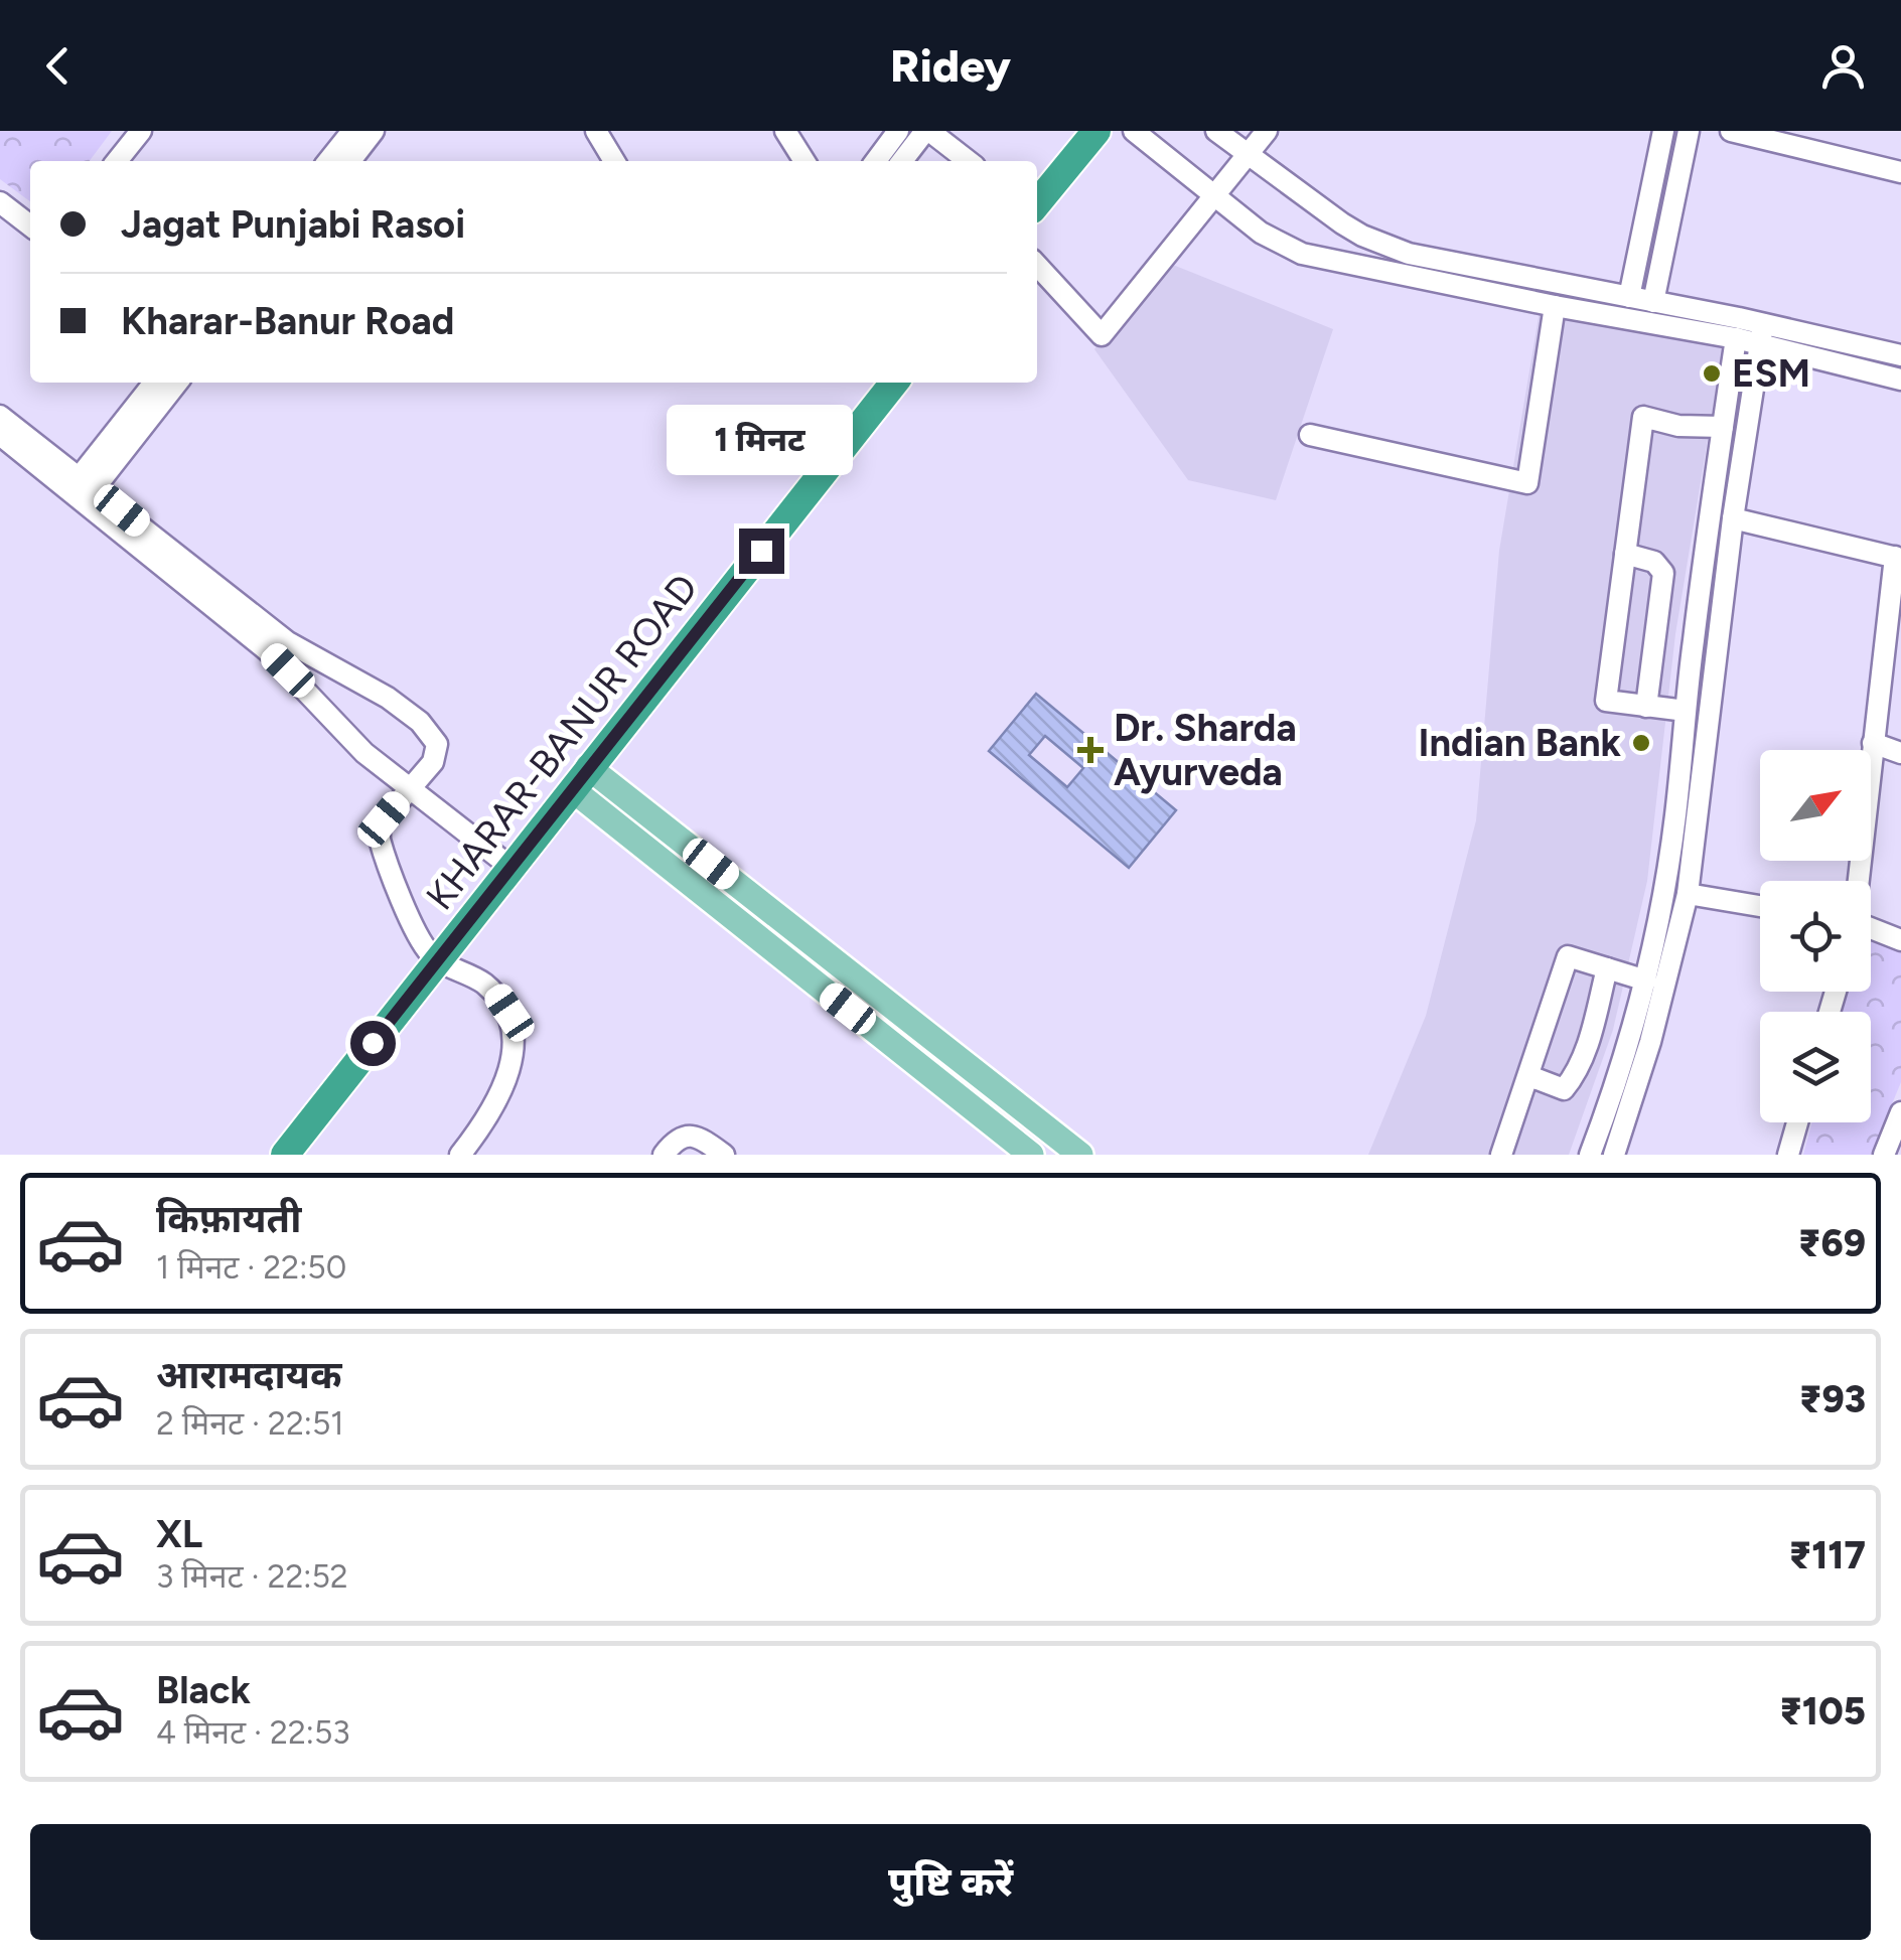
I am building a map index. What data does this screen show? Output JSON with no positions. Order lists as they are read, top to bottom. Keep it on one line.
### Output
{"streets":{"highway":["KHARAR-BANUR ROAD"]},"places":{"other":["ESM","Indian Bank"],"health":["Dr. Sharda Ayurveda"]},"north":"top right","page":{"header":"Ridey","banner":["Jagat Punjabi Rasoi","Kharar-Banur Road"],"bubble":"1 मिनट","list":[{"name":"किफ़ायती","note":"1 मिनट · 22:50","value":"₹69"},{"name":"आरामदायक","note":"2 मिनट · 22:51","value":"₹93"},{"name":"XL","note":"3 मिनट · 22:52","value":"₹117"},{"name":"Black","note":"4 मिनट · 22:53","value":"₹105"}],"buttons":"पुष्टि करें"}}
